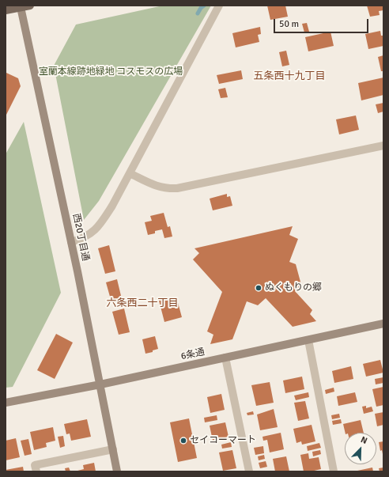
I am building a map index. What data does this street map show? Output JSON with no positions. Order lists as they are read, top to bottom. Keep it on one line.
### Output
{"streets":{"street":["西20丁目通","6条通"]},"crossings":[["西20丁目通","6条通"]],"districts":["五条西十九丁目","六条西二十丁目"],"parks":["室蘭本線跡地緑地 コスモスの広場"],"places":["ぬくもりの郷","セイコーマート"],"scale_bar":"50 m","north":"top right"}
